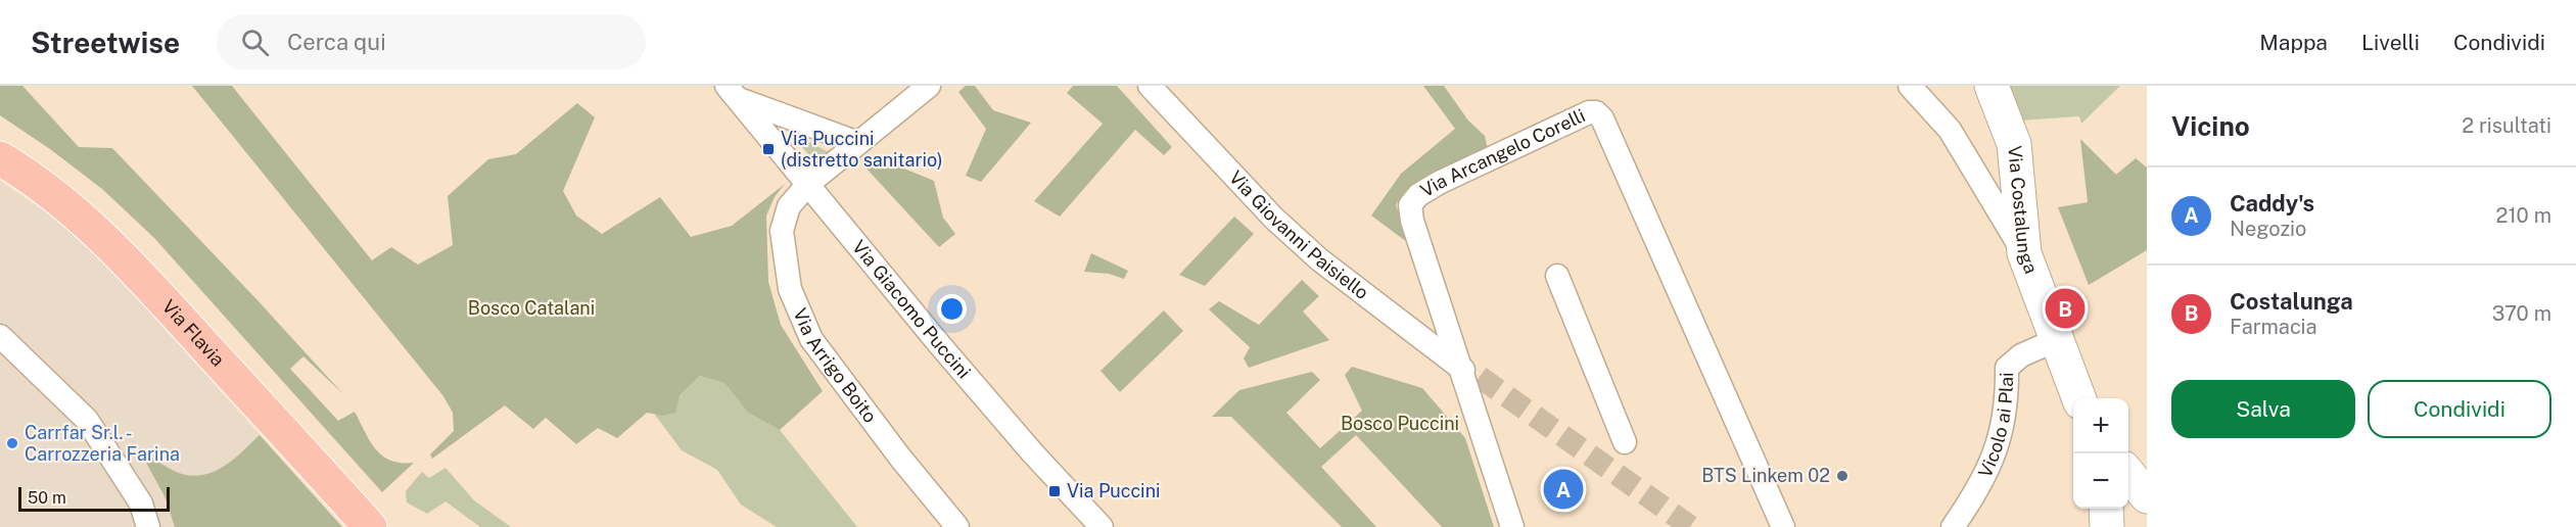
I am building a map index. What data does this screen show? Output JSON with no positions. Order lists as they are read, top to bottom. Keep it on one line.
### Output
{"streets":{"main road":["Via Flavia"],"street":["Via Arcangelo Corelli","Via Costalunga","Via Giovanni Paisiello","Via Giacomo Puccini","Via Arrigo Boito","Vicolo ai Plai"]},"crossings":[["Via Arcangelo Corelli","Via Giovanni Paisiello"],["Via Costalunga","Vicolo ai Plai"],["Via Giacomo Puccini","Via Arrigo Boito"]],"parks":["Bosco Catalani","Bosco Puccini"],"places":{"transit":["Via Puccini (distretto sanitario)","Via Puccini"],"other":["Carrfar Sr.l. - Carrozzeria Farina","BTS Linkem 02"]},"scale_bar":"50 m","page":{"header":"Streetwise","search":"Cerca qui","nav":["Mappa","Livelli","Condividi"],"heading":["Vicino","2 risultati"],"list":[{"mark":"A","name":"Caddy's","note":"Negozio","value":"210 m"},{"mark":"B","name":"Costalunga","note":"Farmacia","value":"370 m"}],"pins":["B","A"],"buttons":["Salva","Condividi"],"map_buttons":["+","−"],"scale":"50 m"}}
